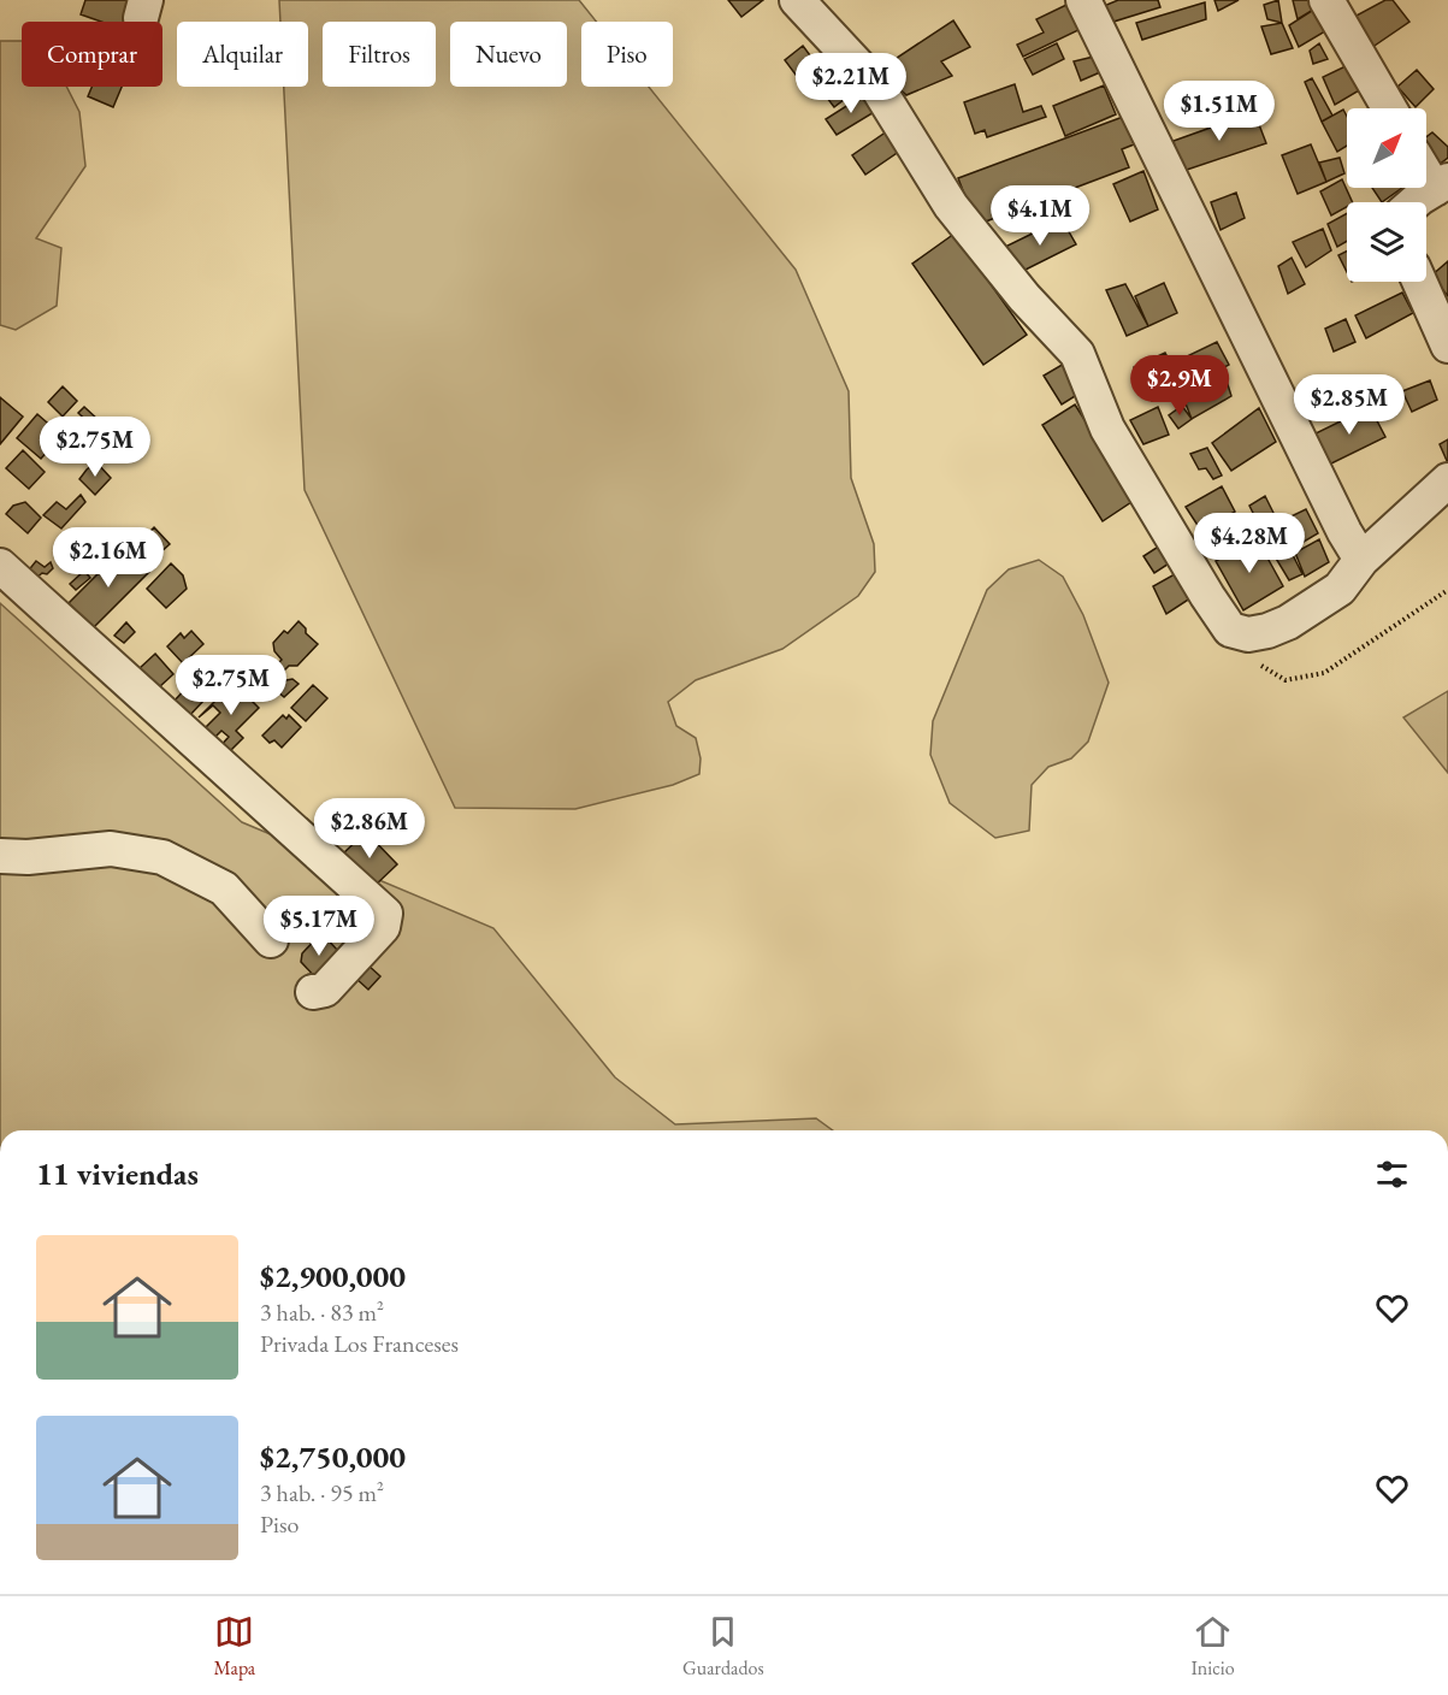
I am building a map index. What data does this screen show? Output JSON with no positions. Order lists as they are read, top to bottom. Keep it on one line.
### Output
{"north":"top right","page":{"chip":["Comprar","Alquilar","Filtros","Nuevo","Piso"],"price":["$2.21M","$1.51M","$4.1M","$2.9M","$2.85M","$2.75M","$4.28M","$2.16M","$2.75M","$2.86M","$5.17M"],"heading":"11 viviendas","list":[{"name":"$2,900,000","note":"3 hab. · 83 m² · Privada Los Franceses"},{"name":"$2,750,000","note":"3 hab. · 95 m² · Piso"}],"tabs":["Mapa","Guardados","Inicio"]}}
